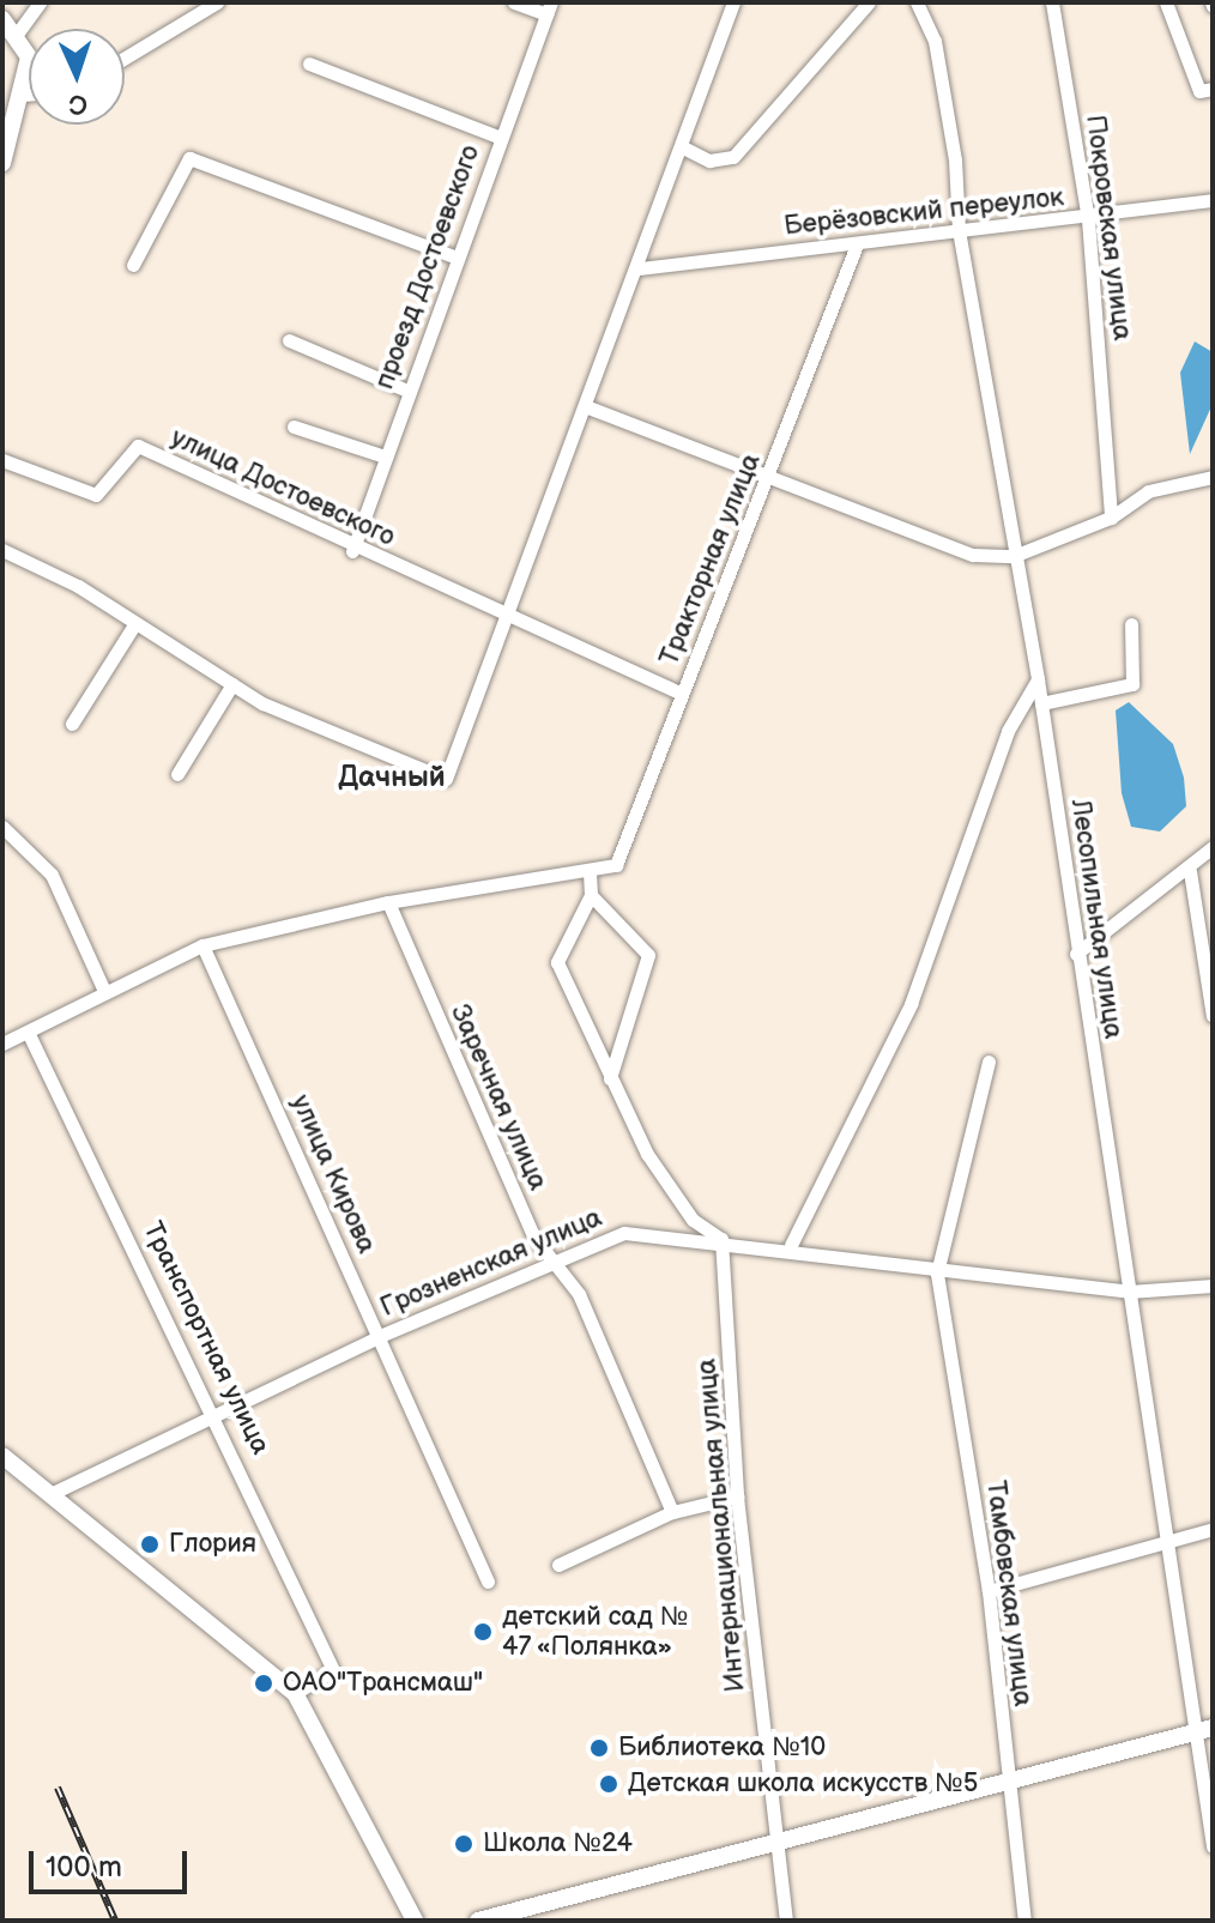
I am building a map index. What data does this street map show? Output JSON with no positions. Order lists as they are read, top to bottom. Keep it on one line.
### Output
{"streets":{"street":["Берёзовский переулок","Покровская улица","проезд Достоевского","улица Достоевского","Тракторная улица","Лесопильная улица","Заречная улица","улица Кирова","Грозненская улица","Транспортная улица","Интернациональная улица","Тамбовская улица"]},"crossings":[["Берёзовский переулок","Покровская улица"],["Берёзовский переулок","Тракторная улица"],["Берёзовский переулок","Лесопильная улица"],["проезд Достоевского","улица Достоевского"],["улица Достоевского","Тракторная улица"],["Тракторная улица","Заречная улица"],["Тракторная улица","улица Кирова"],["Тракторная улица","Транспортная улица"],["Лесопильная улица","Грозненская улица"],["Заречная улица","Грозненская улица"],["улица Кирова","Грозненская улица"],["Грозненская улица","Транспортная улица"],["Грозненская улица","Интернациональная улица"],["Грозненская улица","Тамбовская улица"]],"districts":["Дачный"],"places":["Глория","детский сад № 47 «Полянка»","ОАО\"Трансмаш\"","Библиотека №10","Детская школа искусств №5","Школа №24"],"scale_bar":"100 m","north":"bottom"}
